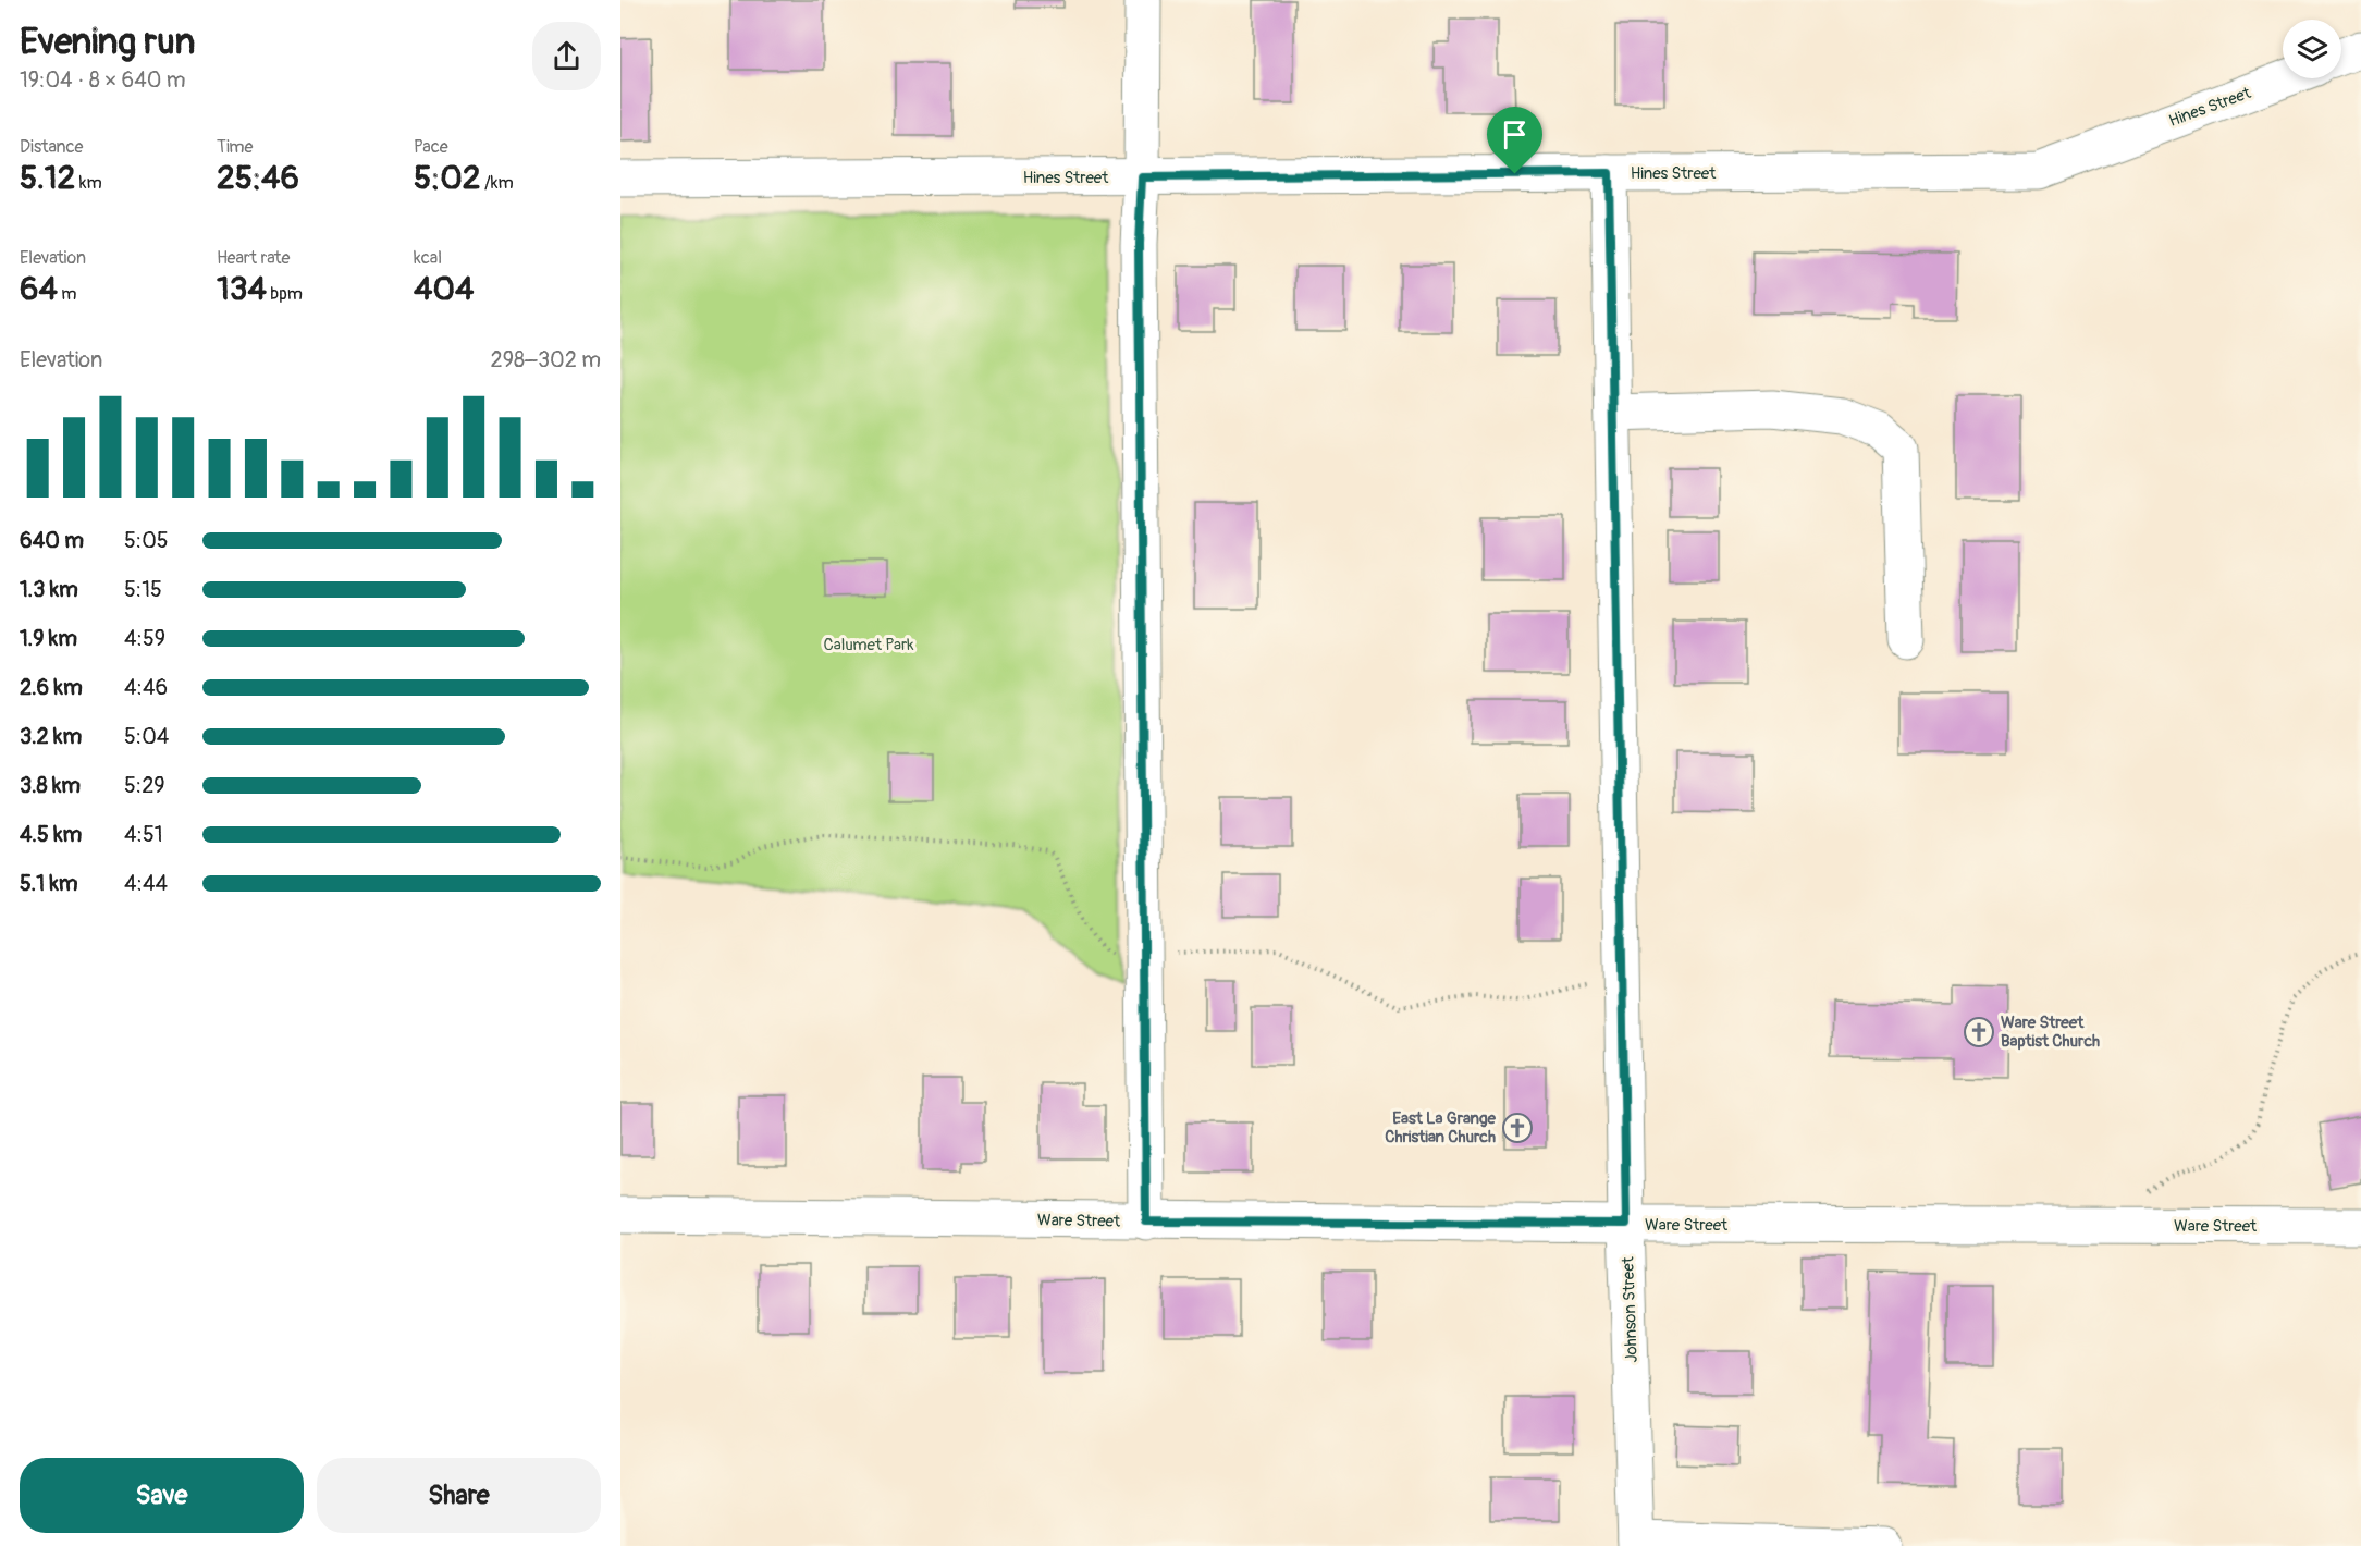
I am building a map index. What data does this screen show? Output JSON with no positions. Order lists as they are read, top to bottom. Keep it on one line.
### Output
{"streets":{"street":["Hines Street","Ware Street","Johnson Street"]},"crossings":[["Hines Street","Johnson Street"],["Ware Street","Johnson Street"]],"parks":["Calumet Park"],"places":{"church":["Ware Street Baptist Church","East La Grange Christian Church"]},"page":{"heading":["Evening run","19:04 · 8 × 640 m"],"stats":[["Distance","5.12 km"],["Time","25:46"],["Pace","5:02 /km"],["Elevation","64 m"],["Heart rate","134 bpm"],["kcal","404"]],"chart":["Elevation","298–302 m"],"list":[{"name":"640 m","note":"5:05"},{"name":"1.3 km","note":"5:15"},{"name":"1.9 km","note":"4:59"},{"name":"2.6 km","note":"4:46"},{"name":"3.2 km","note":"5:04"},{"name":"3.8 km","note":"5:29"},{"name":"4.5 km","note":"4:51"},{"name":"5.1 km","note":"4:44"}],"buttons":["Save","Share"]}}
